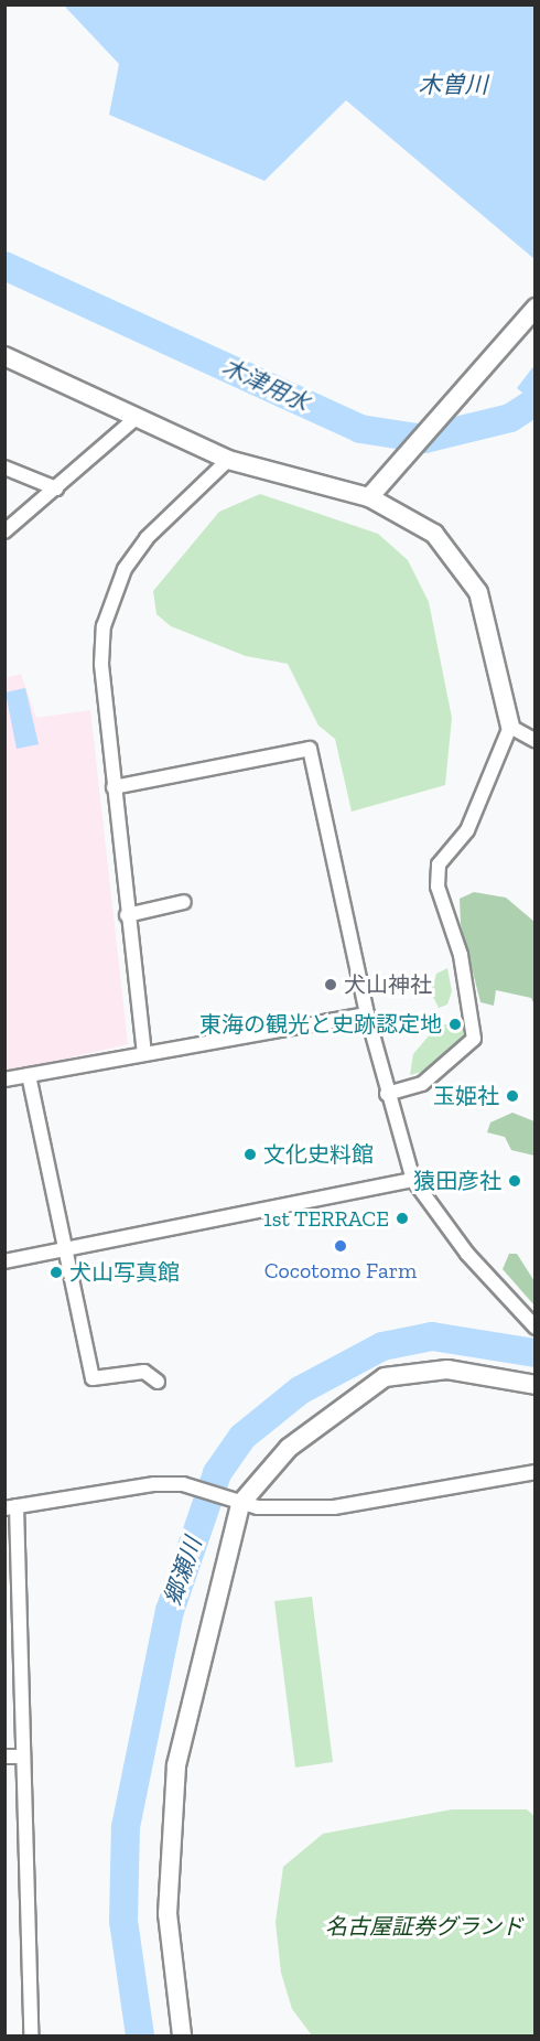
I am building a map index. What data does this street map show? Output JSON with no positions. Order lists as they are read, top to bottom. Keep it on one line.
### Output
{"water":["木曽川","木津用水","郷瀬川"],"parks":["名古屋証券グランド"],"places":["犬山神社","東海の観光と史跡認定地","玉姫社","文化史料館","猿田彦社","1st TERRACE","Cocotomo Farm","犬山写真館"]}
